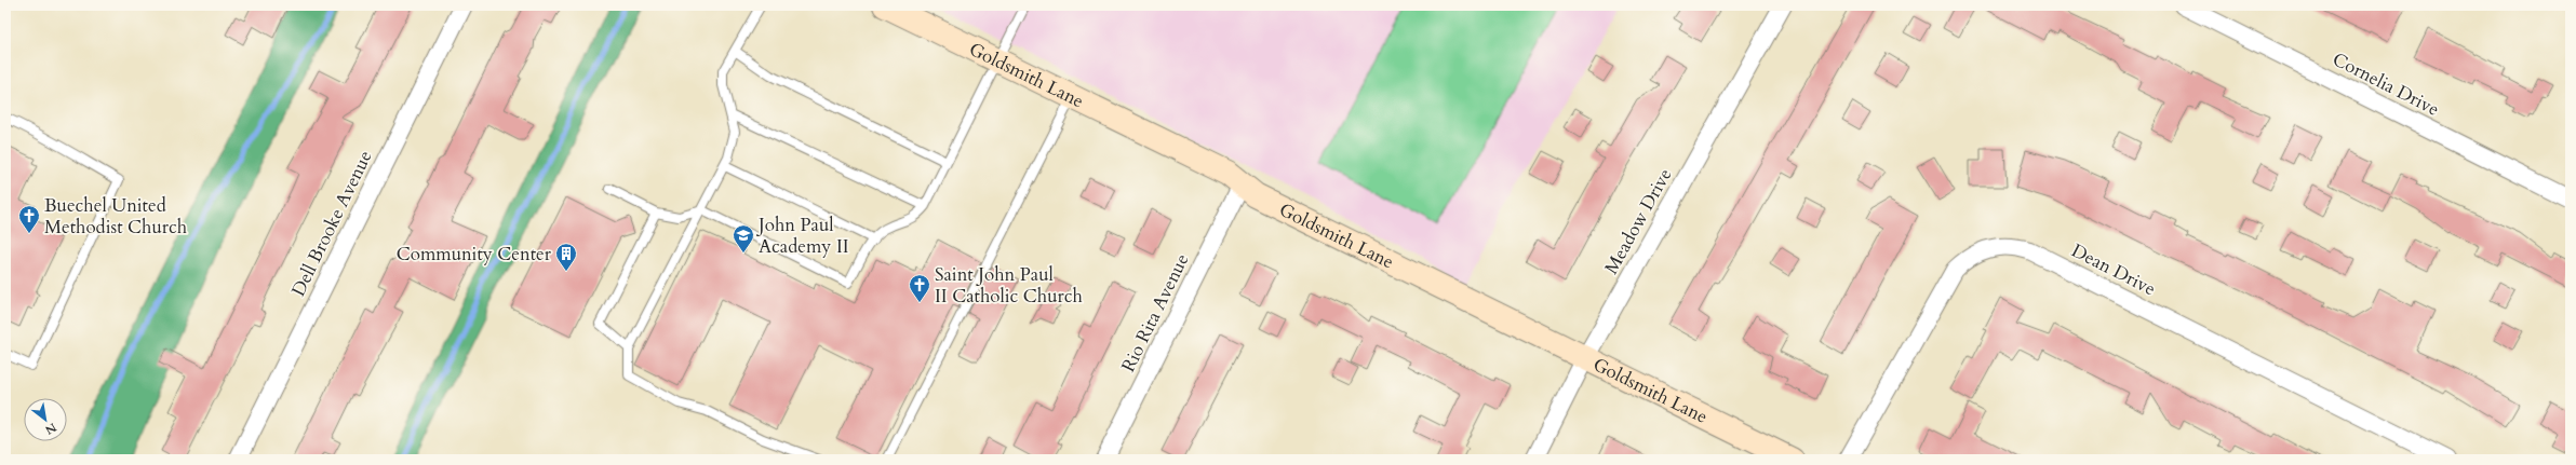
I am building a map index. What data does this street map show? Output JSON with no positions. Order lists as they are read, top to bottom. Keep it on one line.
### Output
{"streets":{"street":["Goldsmith Lane","Cornelia Drive","Meadow Drive","Dell Brooke Avenue","Dean Drive","Rio Rita Avenue"]},"crossings":[["Goldsmith Lane","Meadow Drive"],["Goldsmith Lane","Rio Rita Avenue"]],"places":{"church":["Buechel United Methodist Church","Saint John Paul II Catholic Church"],"school or university":["John Paul Academy II"],"building":["Community Center"]},"north":"bottom right"}
